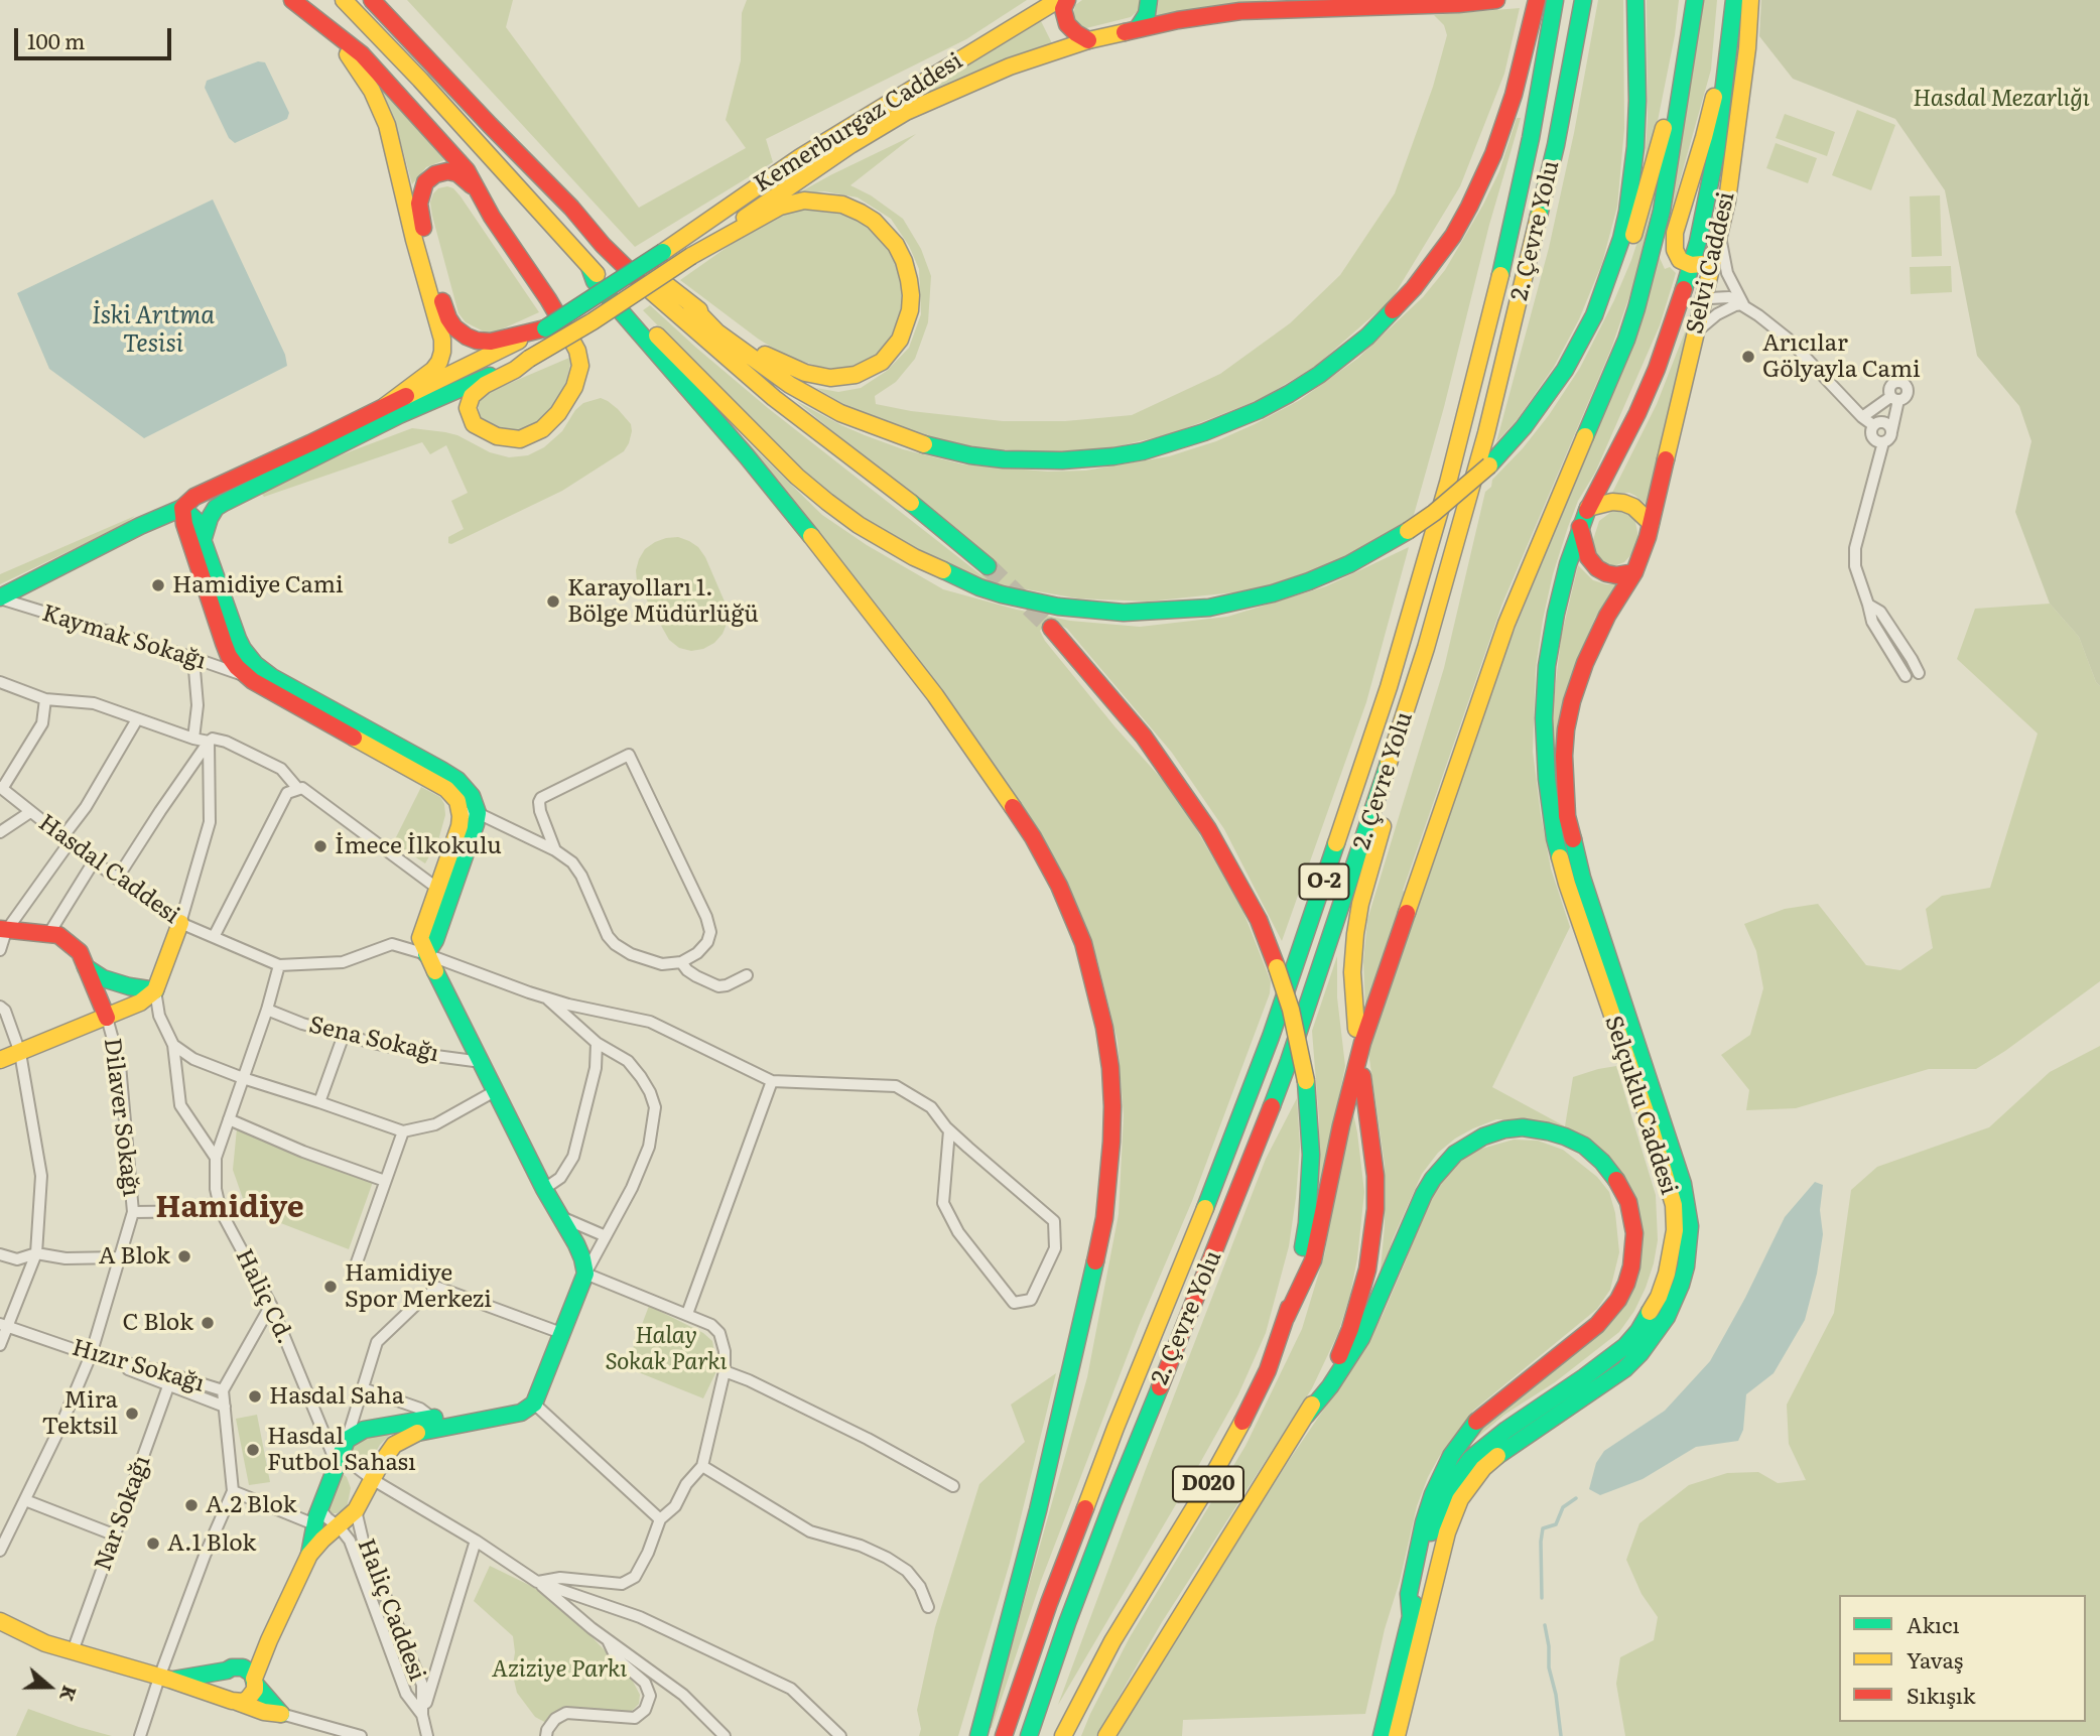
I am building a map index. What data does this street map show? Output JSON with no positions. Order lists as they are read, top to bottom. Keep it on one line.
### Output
{"streets":{"main road":["Kemerburgaz Caddesi","2. Çevre Yolu","Selvi Caddesi","O-2","Selçuklu Caddesi","D020"],"street":["Kaymak Sokağı","Hasdal Caddesi","Sena Sokağı","Dilaver Sokağı","Haliç Cd.","Hızır Sokağı","Nar Sokağı","Haliç Caddesi"]},"crossings":[["Selvi Caddesi","Selçuklu Caddesi"],["Hasdal Caddesi","Haliç Cd."],["Sena Sokağı","Haliç Cd."],["Dilaver Sokağı","Hızır Sokağı"],["Haliç Cd.","Hızır Sokağı"],["Hızır Sokağı","Nar Sokağı"]],"districts":["Hamidiye"],"water":["İski Arıtma Tesisi"],"parks":["Hasdal Mezarlığı","Halay Sokak Parkı","Aziziye Parkı"],"places":["Arıcılar Gölyayla Cami","Hamidiye Cami","Karayolları 1. Bölge Müdürlüğü","İmece İlkokulu","A Blok","Hamidiye Spor Merkezi","C Blok","Hasdal Saha","Mira Tektsil","Hasdal Futbol Sahası","A.2 Blok","A.1 Blok"],"legend":["Akıcı","Yavaş","Sıkışık"],"scale_bar":"100 m","north":"right"}
